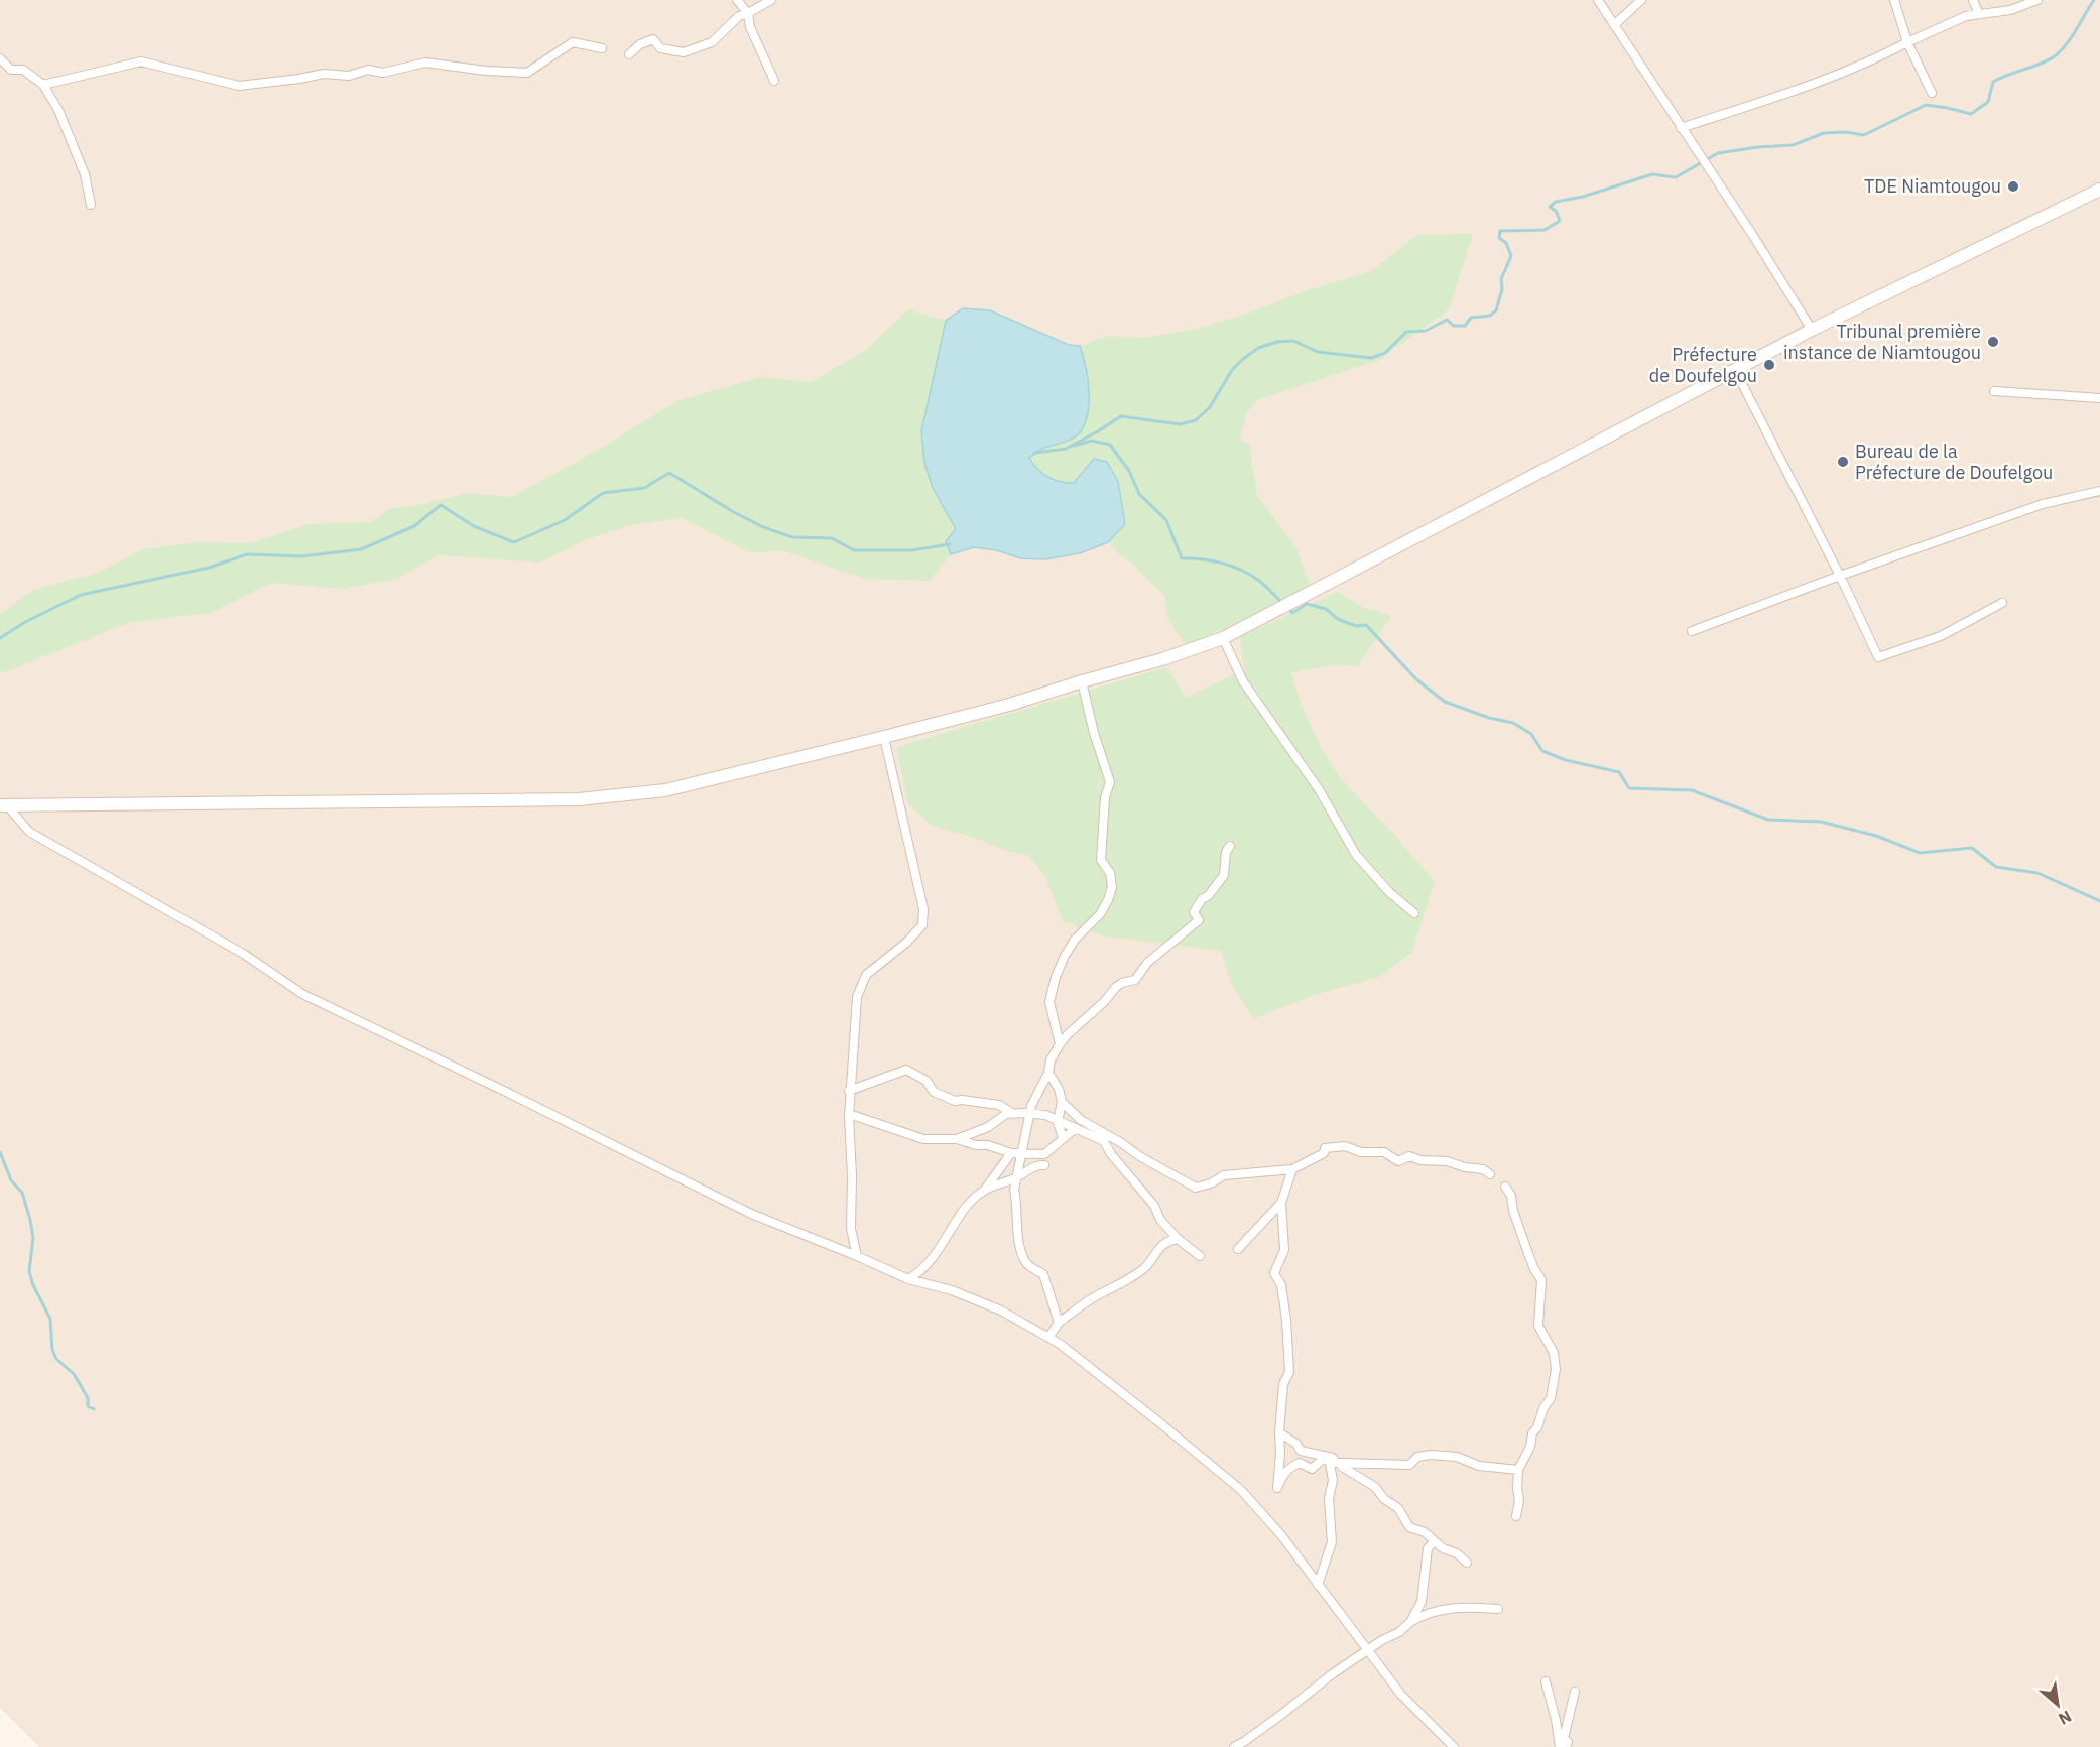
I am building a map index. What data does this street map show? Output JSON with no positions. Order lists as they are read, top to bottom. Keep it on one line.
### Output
{"places":["TDE Niamtougou","Tribunal première instance de Niamtougou","Préfecture de Doufelgou","Bureau de la Préfecture de Doufelgou"],"north":"bottom right"}
